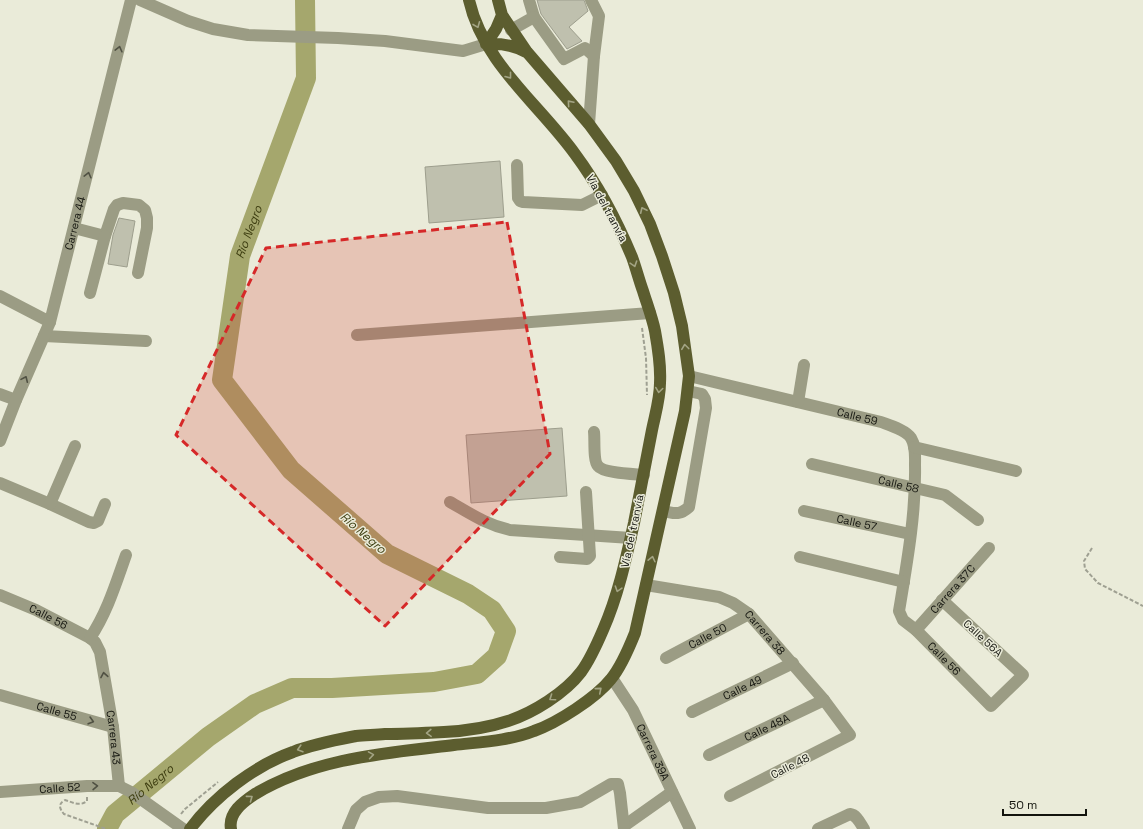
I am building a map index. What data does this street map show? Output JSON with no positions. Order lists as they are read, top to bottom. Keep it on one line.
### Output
{"streets":{"main road":["Vía del tranvía"],"street":["Carrera 44","Calle 59","Calle 58","Calle 57","Carrera 37C","Calle 56","Carrera 38","Calle 50","Calle 56A","Calle 49","Calle 55","Calle 48A","Carrera 43","Carrera 39A","Calle 48","Calle 52"]},"crossings":[["Carrera 37C","Calle 56"],["Carrera 37C","Calle 56A"],["Calle 56","Calle 56A"],["Calle 56","Carrera 43"],["Carrera 38","Calle 50"],["Carrera 38","Calle 49"],["Carrera 38","Calle 48A"],["Carrera 38","Calle 48"],["Calle 55","Carrera 43"],["Carrera 43","Calle 52"]],"one_way":["Carrera 44","Calle 55","Carrera 43","Calle 52"],"water":["Río Negro"],"scale_bar":"50 m"}
